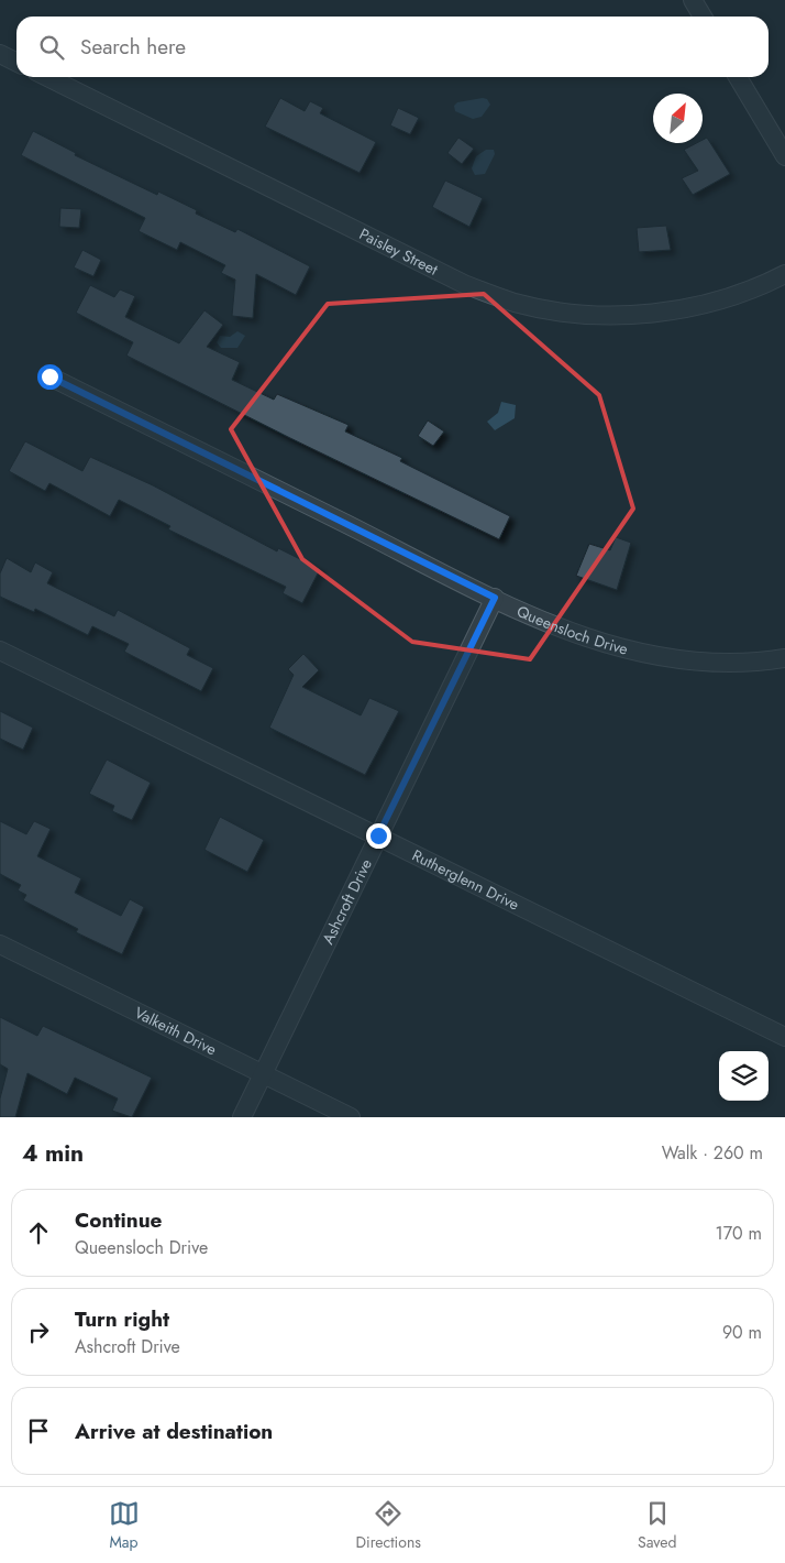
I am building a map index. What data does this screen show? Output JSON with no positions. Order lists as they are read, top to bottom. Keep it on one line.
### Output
{"streets":{"street":["Paisley Street","Queensloch Drive","Rutherglenn Drive","Ashcroft Drive","Valkeith Drive"]},"crossings":[["Queensloch Drive","Ashcroft Drive"],["Rutherglenn Drive","Ashcroft Drive"],["Ashcroft Drive","Valkeith Drive"]],"north":"top right","page":{"search":"Search here","heading":["4 min","Walk · 260 m"],"list":[["Continue","Queensloch Drive","170 m"],["Turn right","Ashcroft Drive","90 m"],"Arrive at destination"],"nav":["Map","Directions","Saved"]}}
